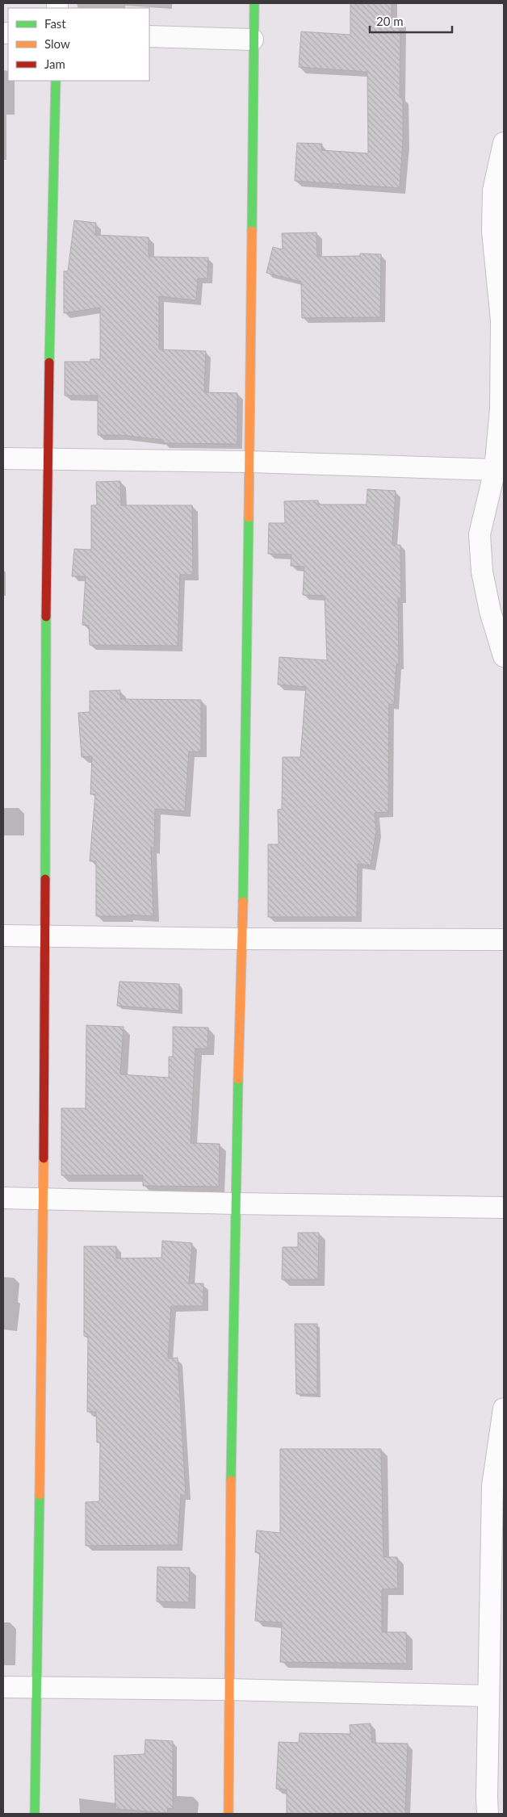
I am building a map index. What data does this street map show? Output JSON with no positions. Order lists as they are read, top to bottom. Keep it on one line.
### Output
{"legend":["Fast","Slow","Jam"],"scale_bar":"20 m"}
